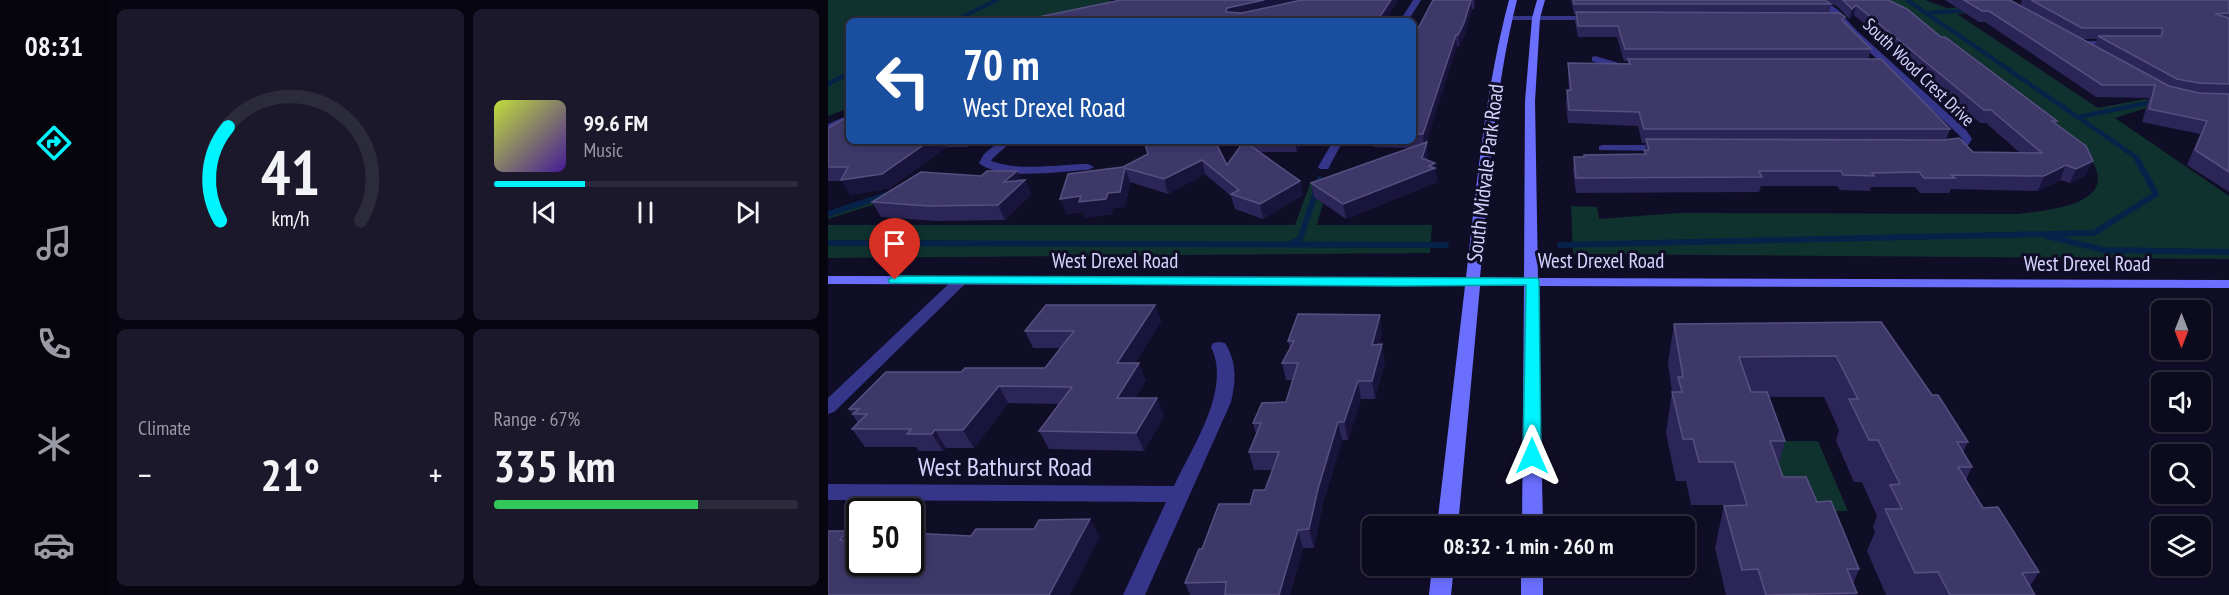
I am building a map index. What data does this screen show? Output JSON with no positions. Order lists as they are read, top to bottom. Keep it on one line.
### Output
{"streets":{"main road":["South Midvale Park Road","West Drexel Road"],"street":["South Wood Crest Drive","West Bathurst Road"]},"crossings":[["South Midvale Park Road","West Drexel Road"]],"north":"bottom","page":{"tabs":"08:31","turn":["70 m","West Drexel Road"],"song":["99.6 FM","Music"],"tile":["Climate",["Range · 67%","335 km"]],"heat":["−","21°","+"],"limit":"50","trip":"08:32 · 1 min · 260 m","gauge":["41","km/h"]}}
